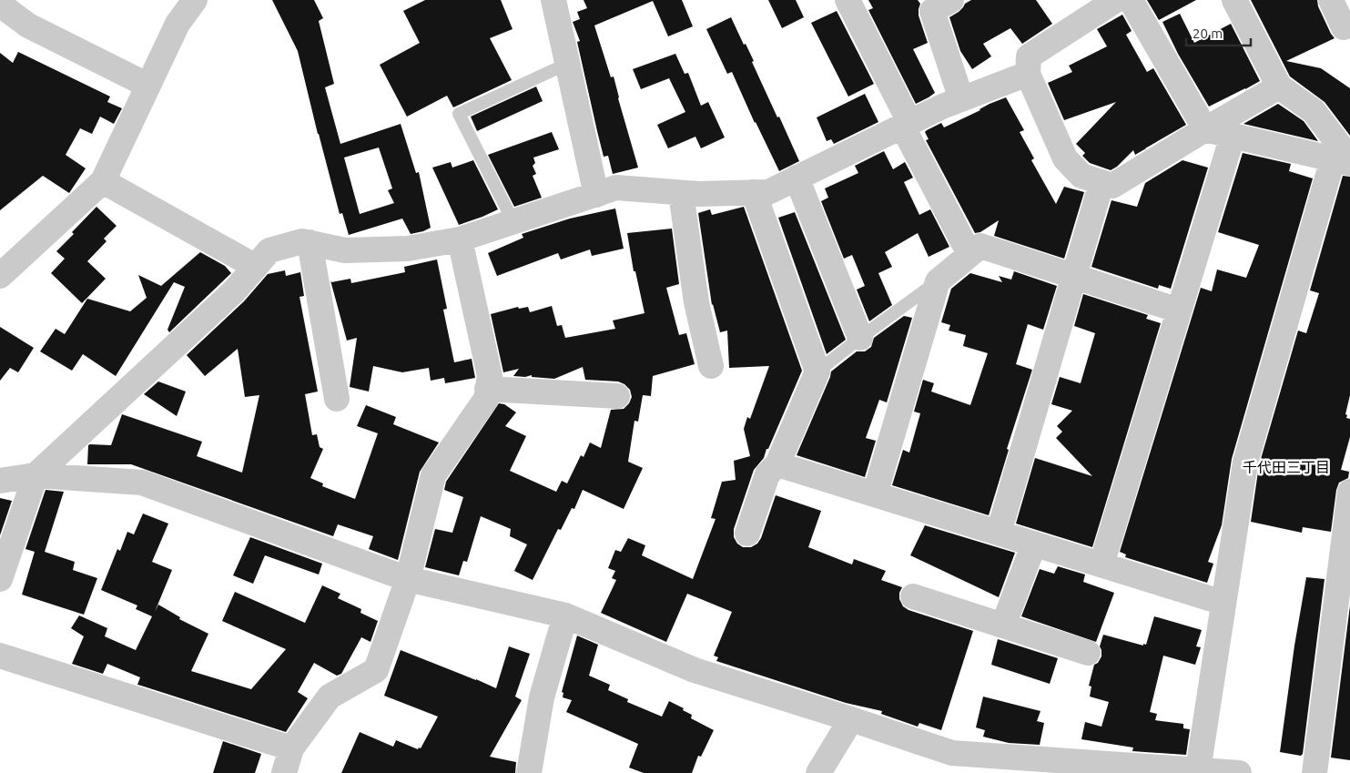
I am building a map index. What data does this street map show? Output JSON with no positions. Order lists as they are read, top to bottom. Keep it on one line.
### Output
{"districts":["千代田三丁目"],"scale_bar":"20 m"}
